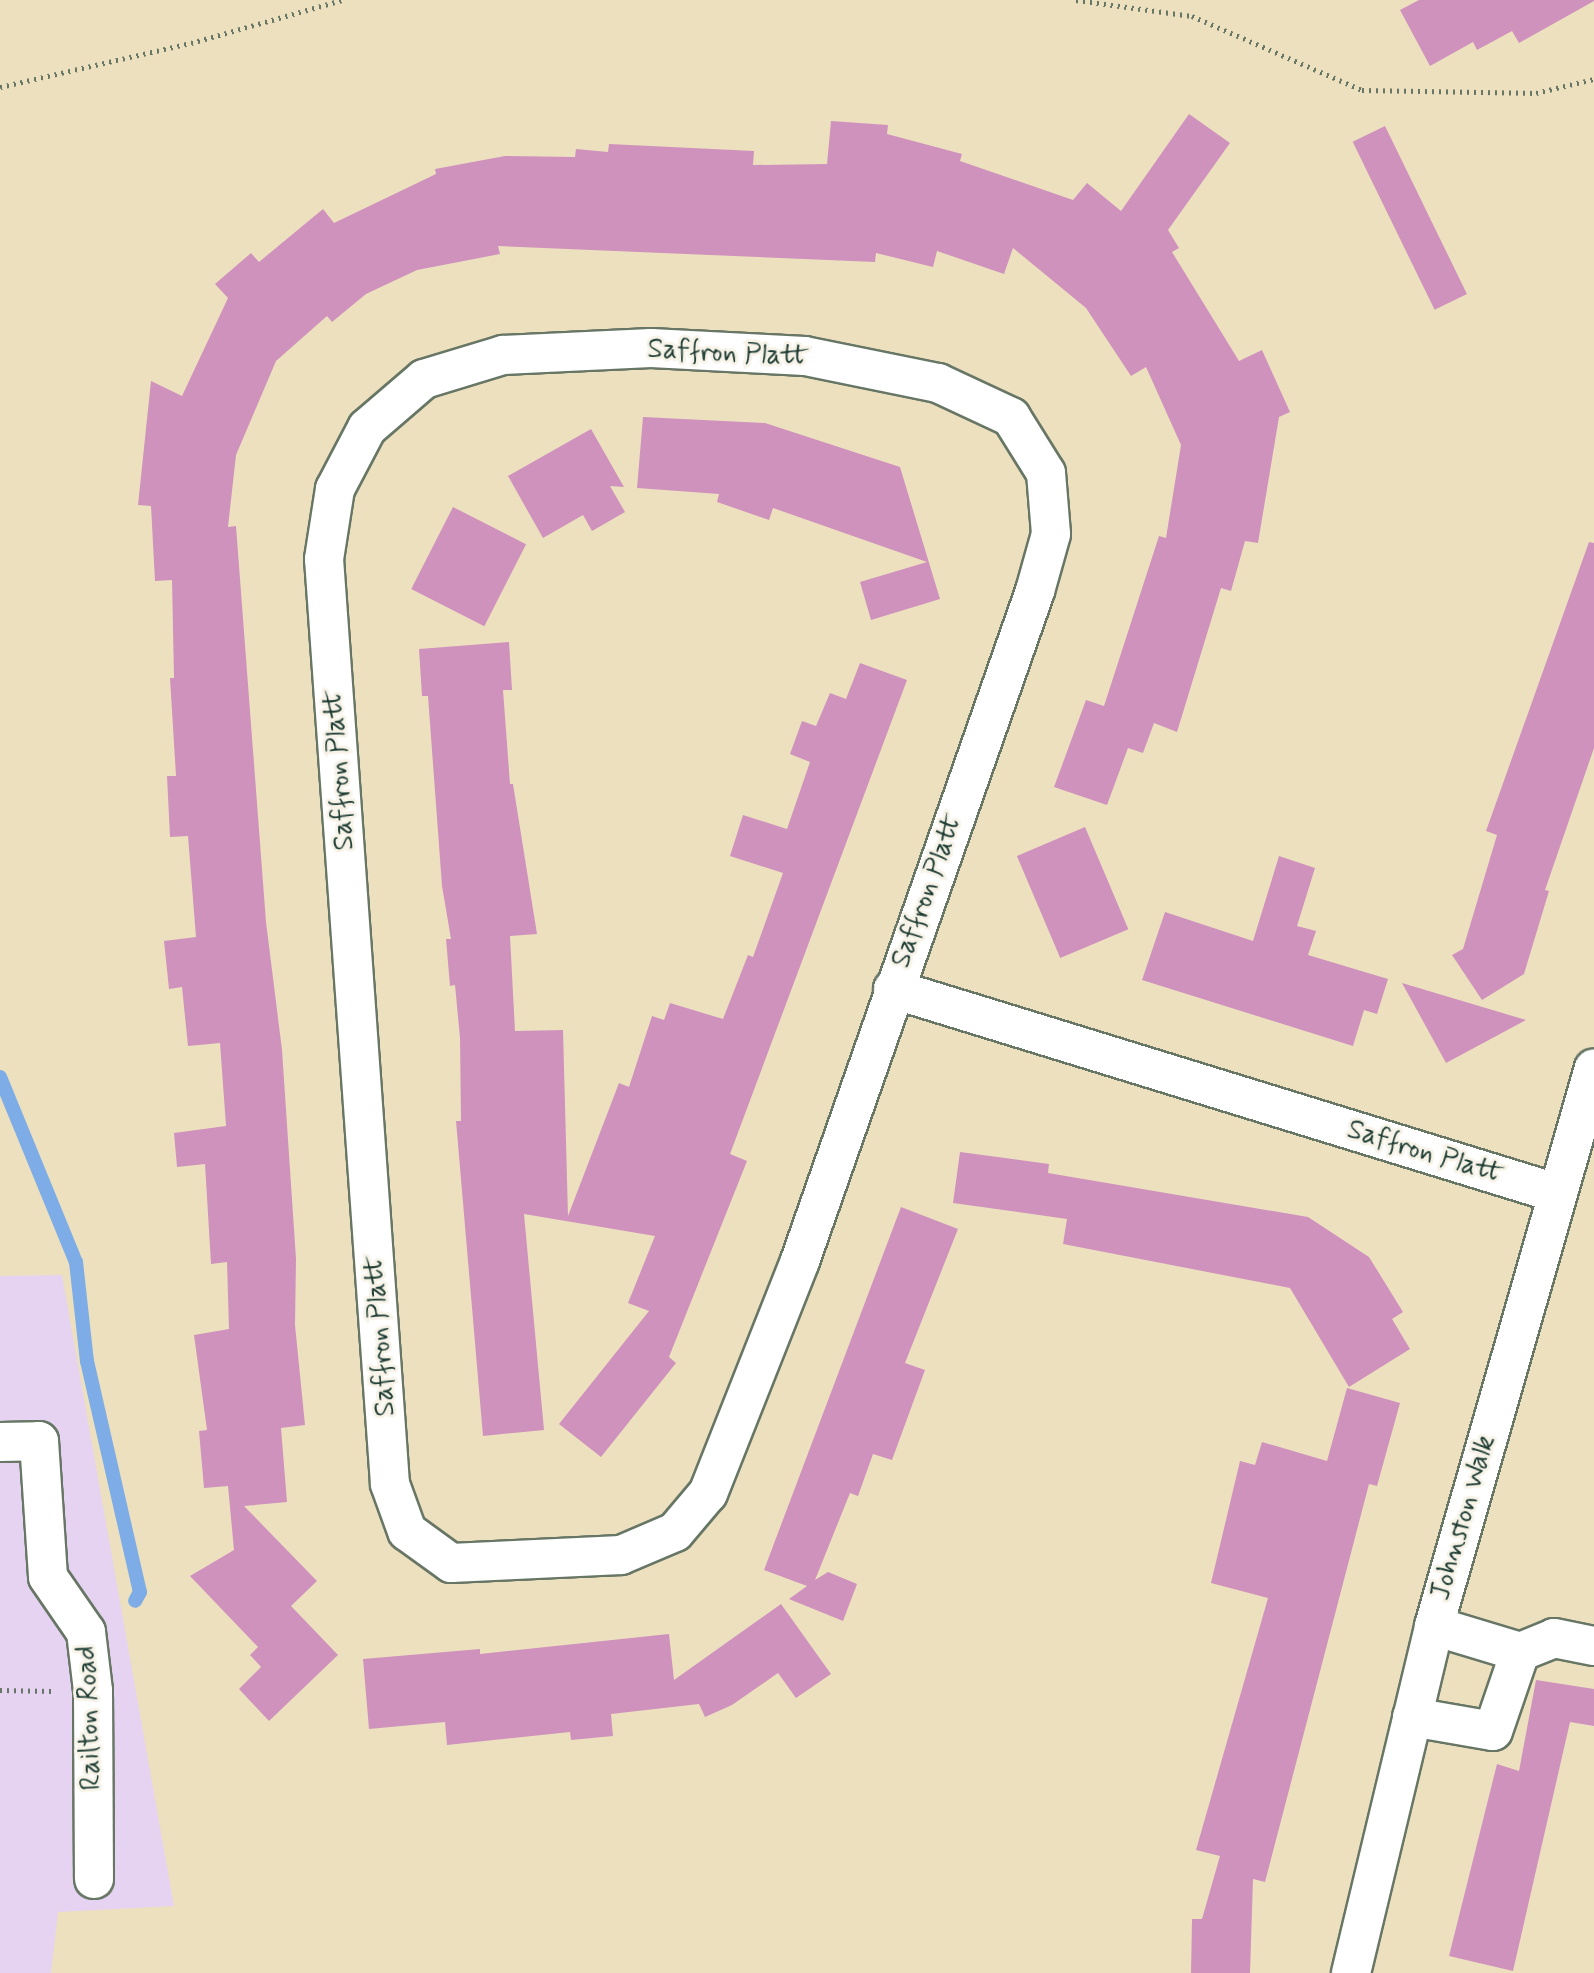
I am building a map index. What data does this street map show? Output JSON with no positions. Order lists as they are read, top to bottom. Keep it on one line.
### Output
{"streets":{"street":["Saffron Platt","Johnston Walk","Railton Road"]},"crossings":[["Saffron Platt","Johnston Walk"]]}
